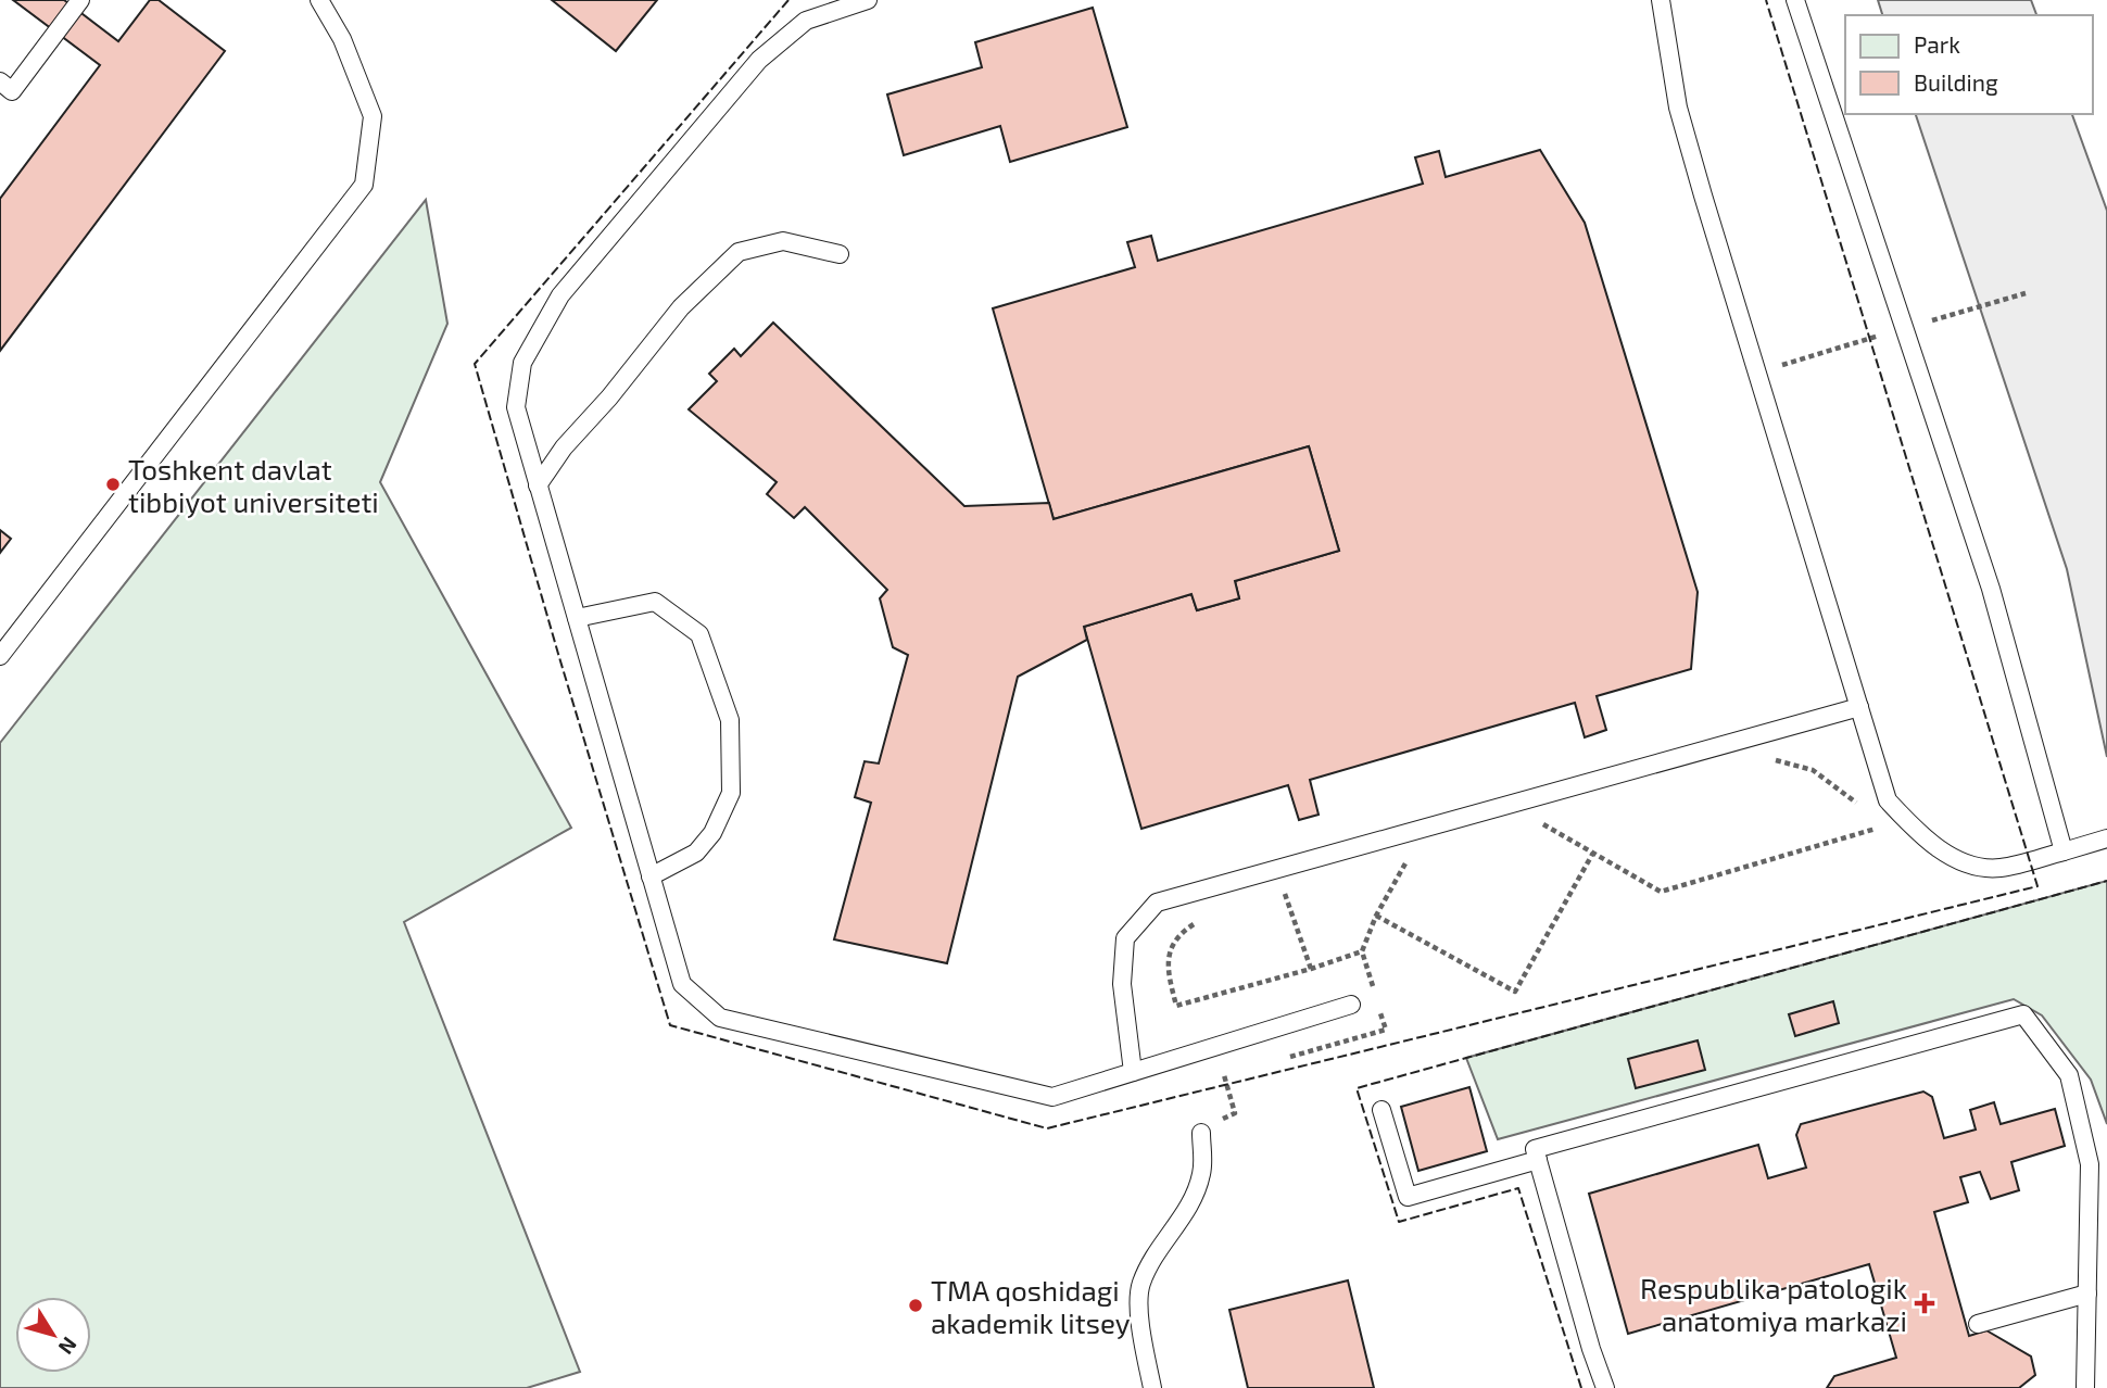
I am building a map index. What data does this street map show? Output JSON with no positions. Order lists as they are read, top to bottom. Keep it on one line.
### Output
{"places":{"other":["Toshkent davlat tibbiyot universiteti","TMA qoshidagi akademik litsey"],"health":["Respublika patologik anatomiya markazi"]},"legend":["Park","Building"],"north":"bottom right"}
